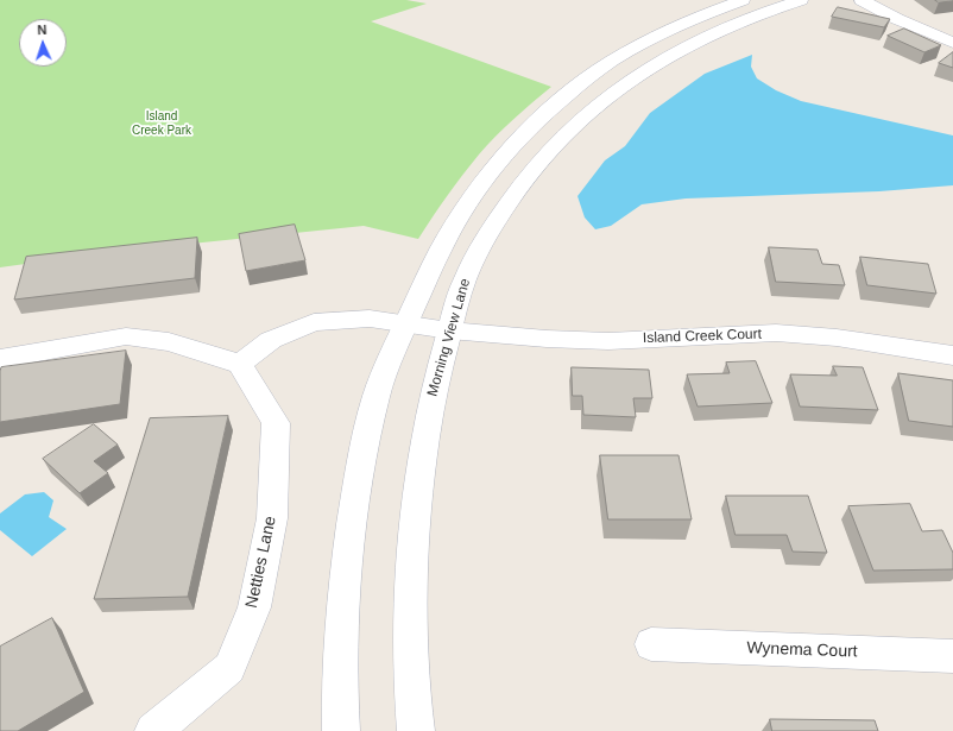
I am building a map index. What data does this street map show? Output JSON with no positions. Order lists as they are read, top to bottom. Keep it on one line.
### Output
{"streets":{"street":["Island Creek Court","Morning View Lane","Netties Lane","Wynema Court"]},"crossings":[["Island Creek Court","Morning View Lane"]],"parks":["Island Creek Park"],"north":"top"}
